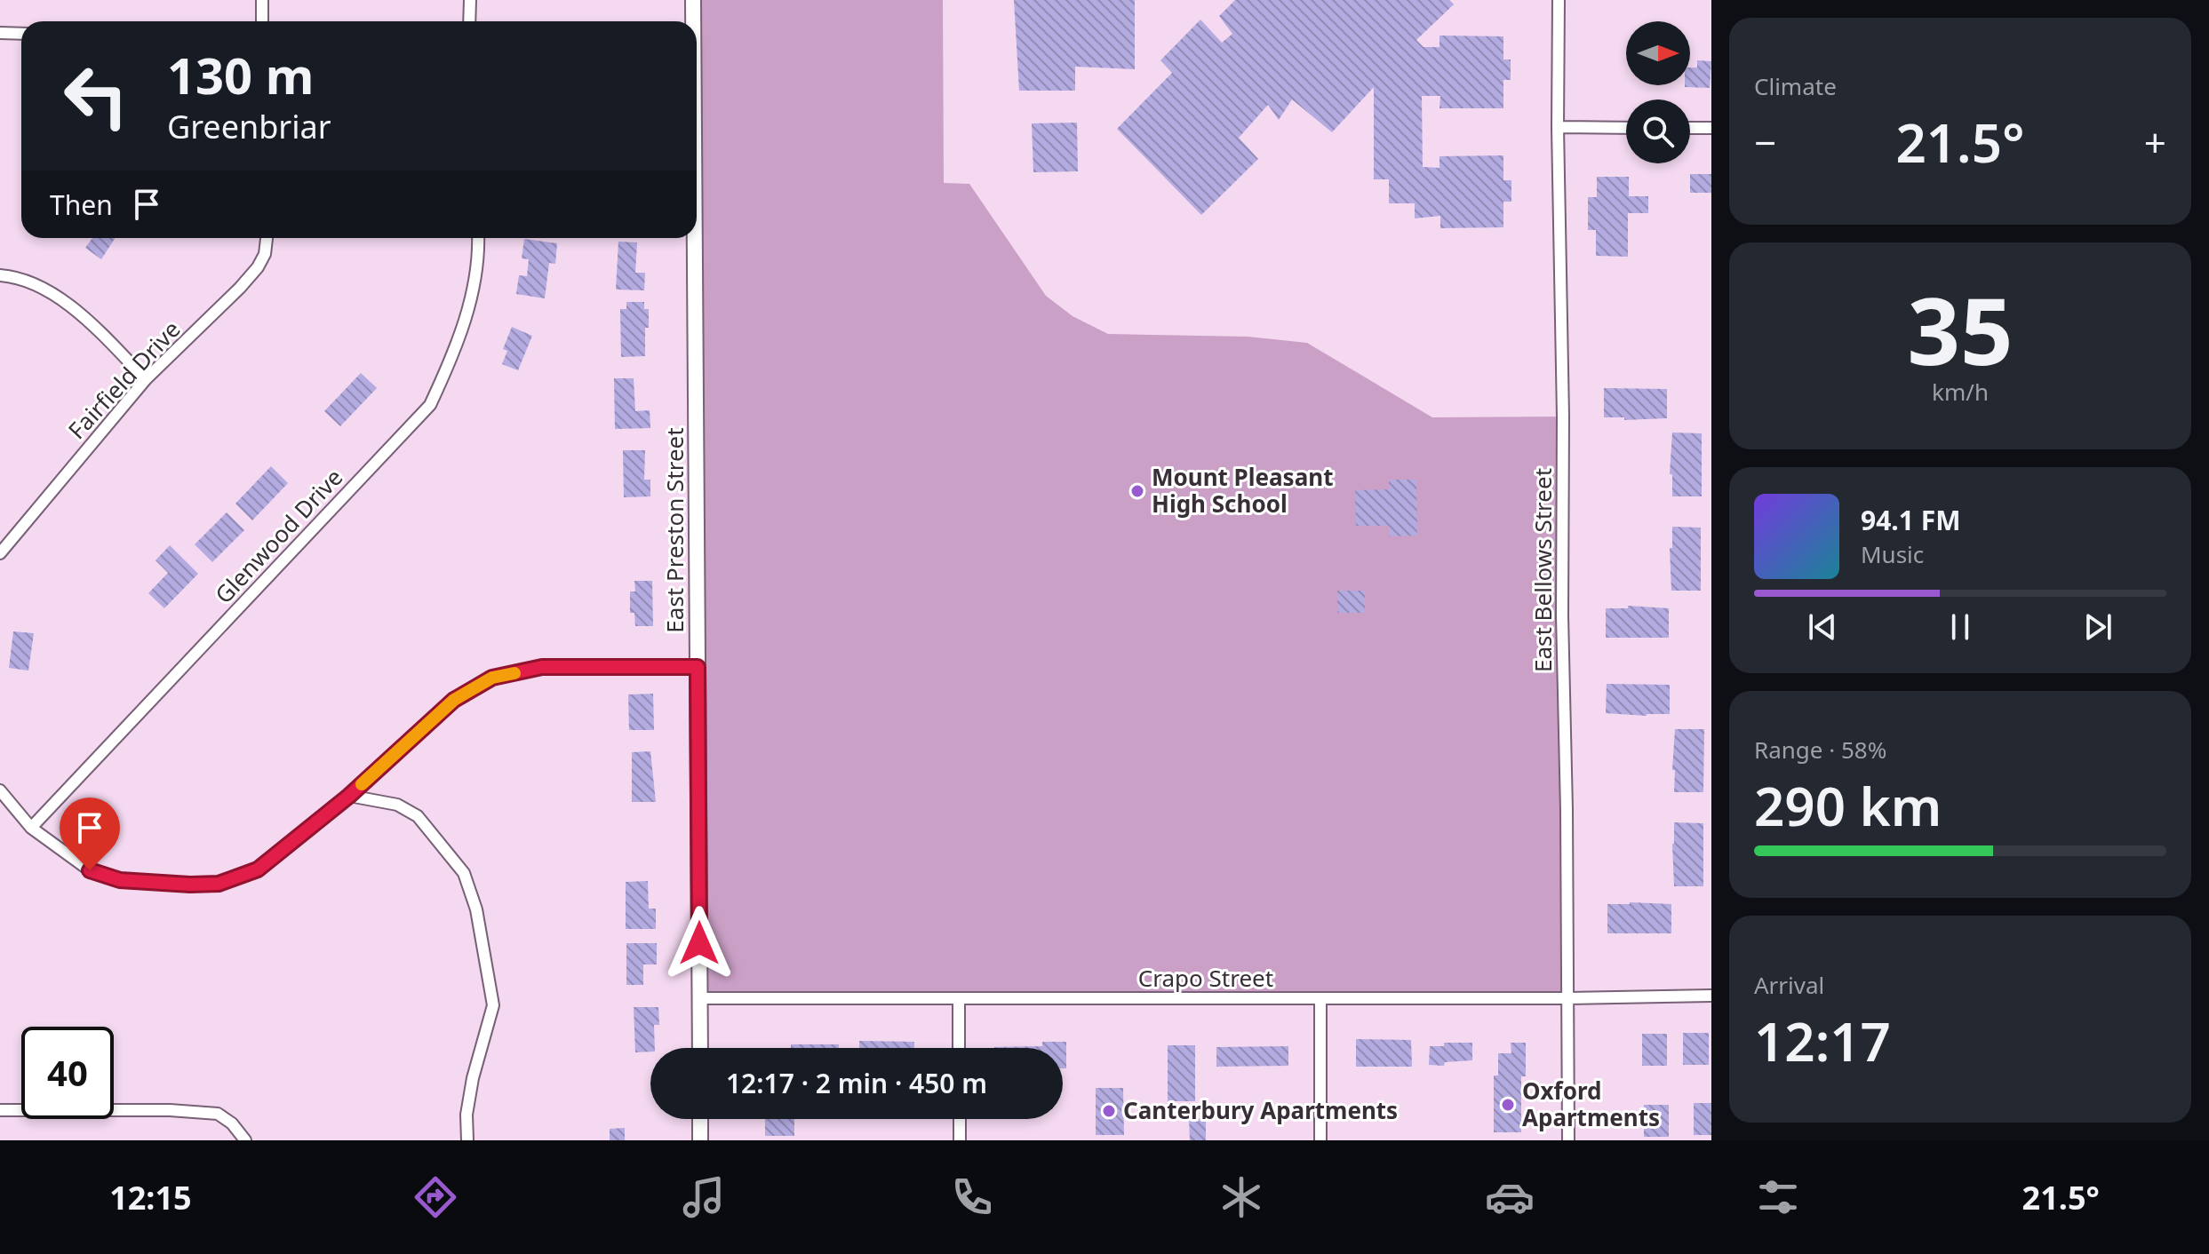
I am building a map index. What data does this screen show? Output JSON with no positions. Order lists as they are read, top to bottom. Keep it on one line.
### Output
{"streets":{"street":["Fairfield Drive","East Preston Street","Glenwood Drive","East Bellows Street","Crapo Street"]},"crossings":[["East Preston Street","Crapo Street"],["East Bellows Street","Crapo Street"]],"places":["Mount Pleasant High School","Oxford Apartments","Canterbury Apartments"],"north":"right","page":{"tile":["Climate",["35","km/h"],["Range · 58%","290 km"],["Arrival","12:17"]],"turn":["130 m","Greenbriar"],"heat":["−","21.5°","+"],"then":"Then","song":["94.1 FM","Music"],"limit":"40","trip":"12:17 · 2 min · 450 m","tabs":["12:15","21.5°"]}}
